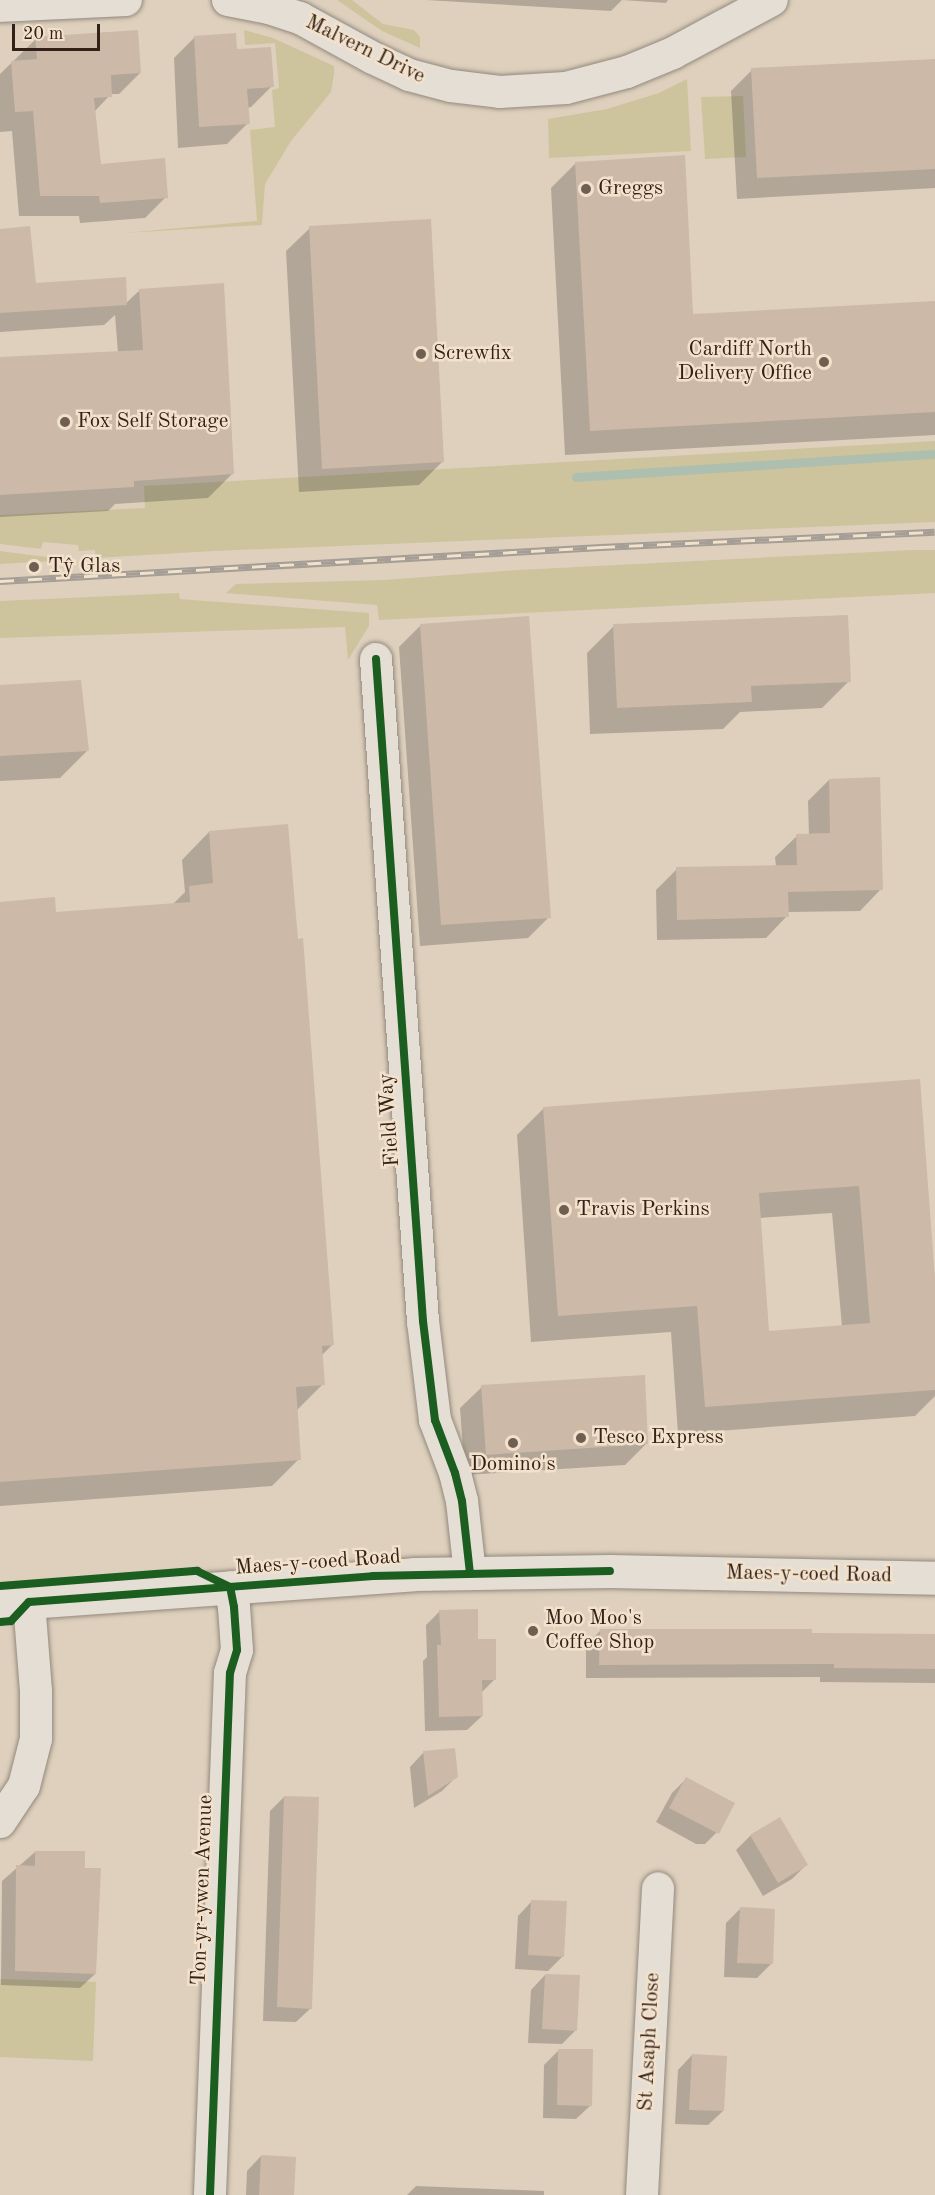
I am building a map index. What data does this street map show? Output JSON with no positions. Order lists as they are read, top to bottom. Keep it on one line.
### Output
{"streets":{"street":["Malvern Drive","Field Way","Maes-y-coed Road","Ton-yr-ywen Avenue","St Asaph Close"]},"crossings":[["Field Way","Maes-y-coed Road"],["Maes-y-coed Road","Ton-yr-ywen Avenue"]],"places":["Greggs","Screwfix","Cardiff North Delivery Office","Fox Self Storage","Tŷ Glas","Travis Perkins","Tesco Express","Domino's","Moo Moo's Coffee Shop"],"scale_bar":"20 m"}
